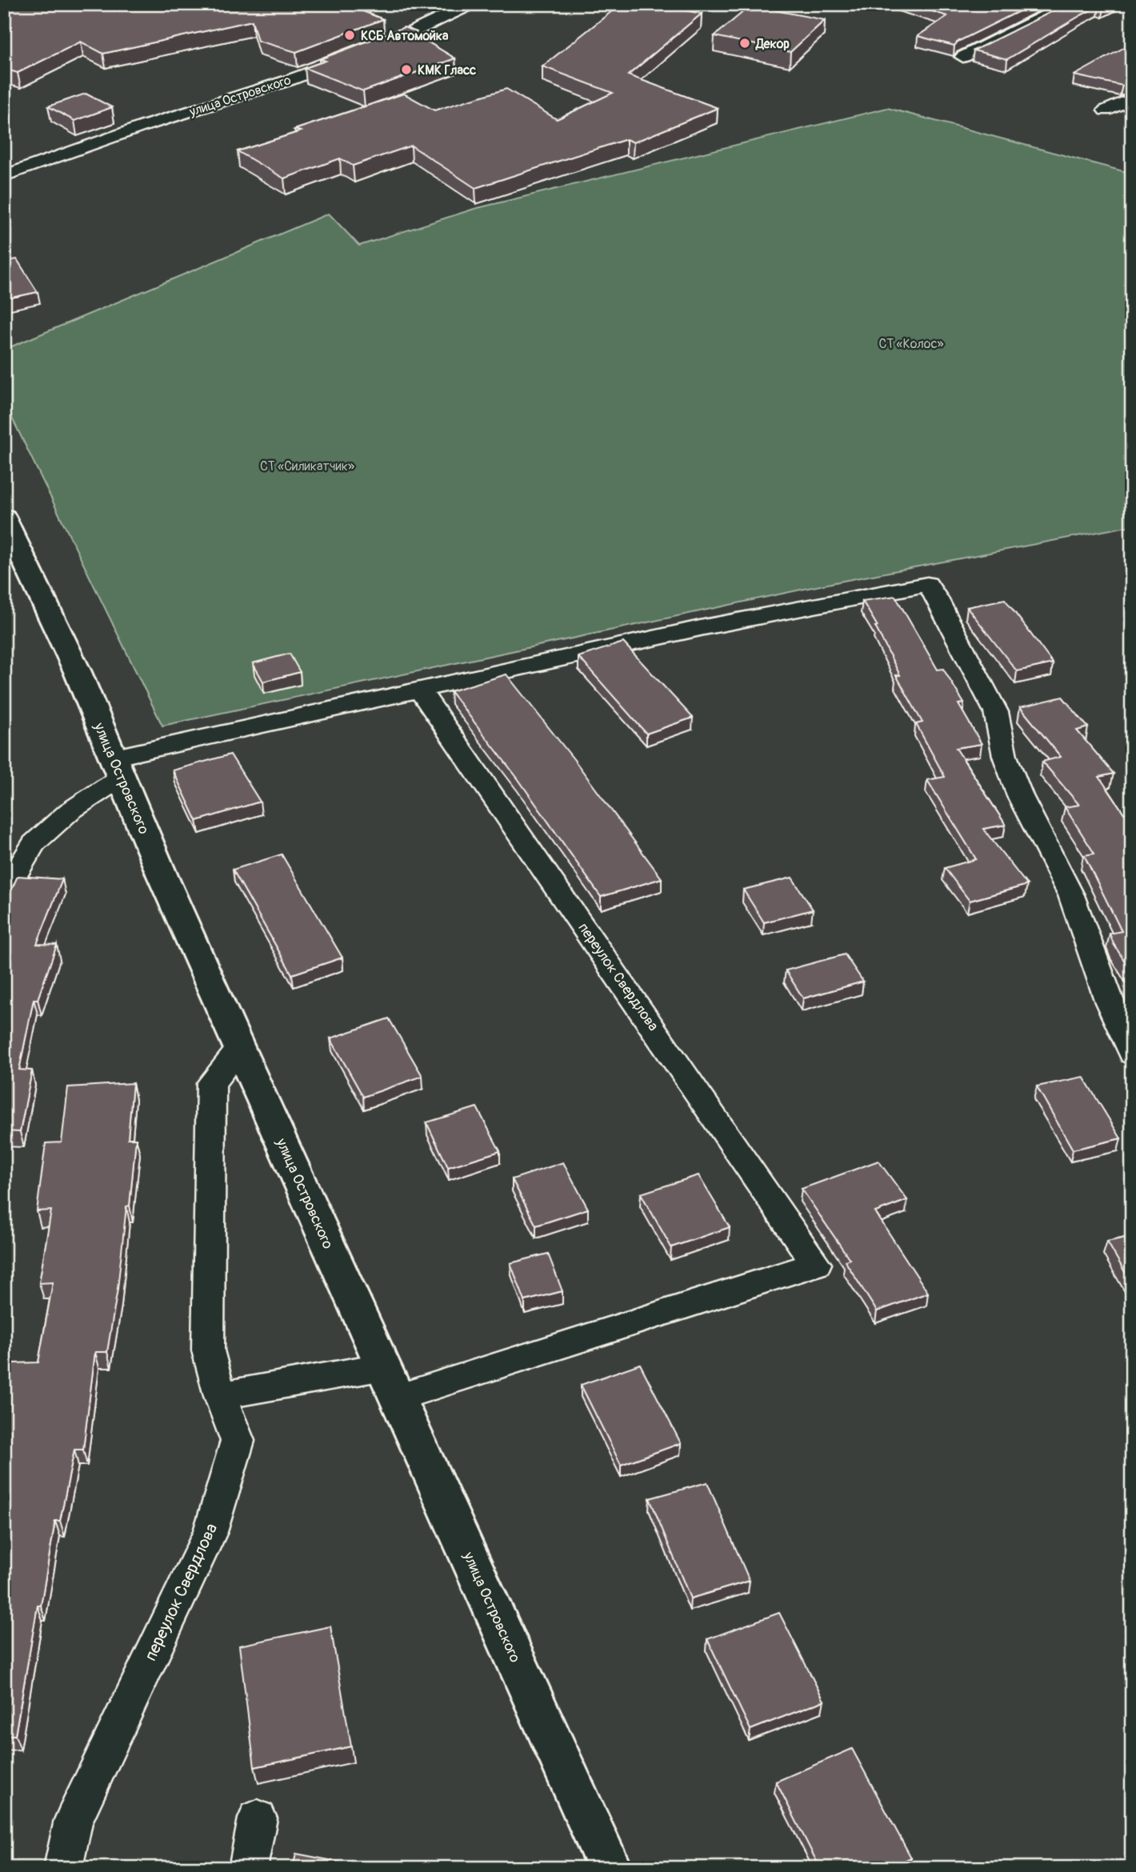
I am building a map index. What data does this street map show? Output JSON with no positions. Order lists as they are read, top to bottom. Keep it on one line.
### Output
{"streets":{"street":["улица Островского","переулок Свердлова"]},"crossings":[["улица Островского","переулок Свердлова"]],"parks":["СТ «Колос»","СТ «Силикатчик»"],"places":["КСБ Автомойка","Декор","КМК Гласс"]}
